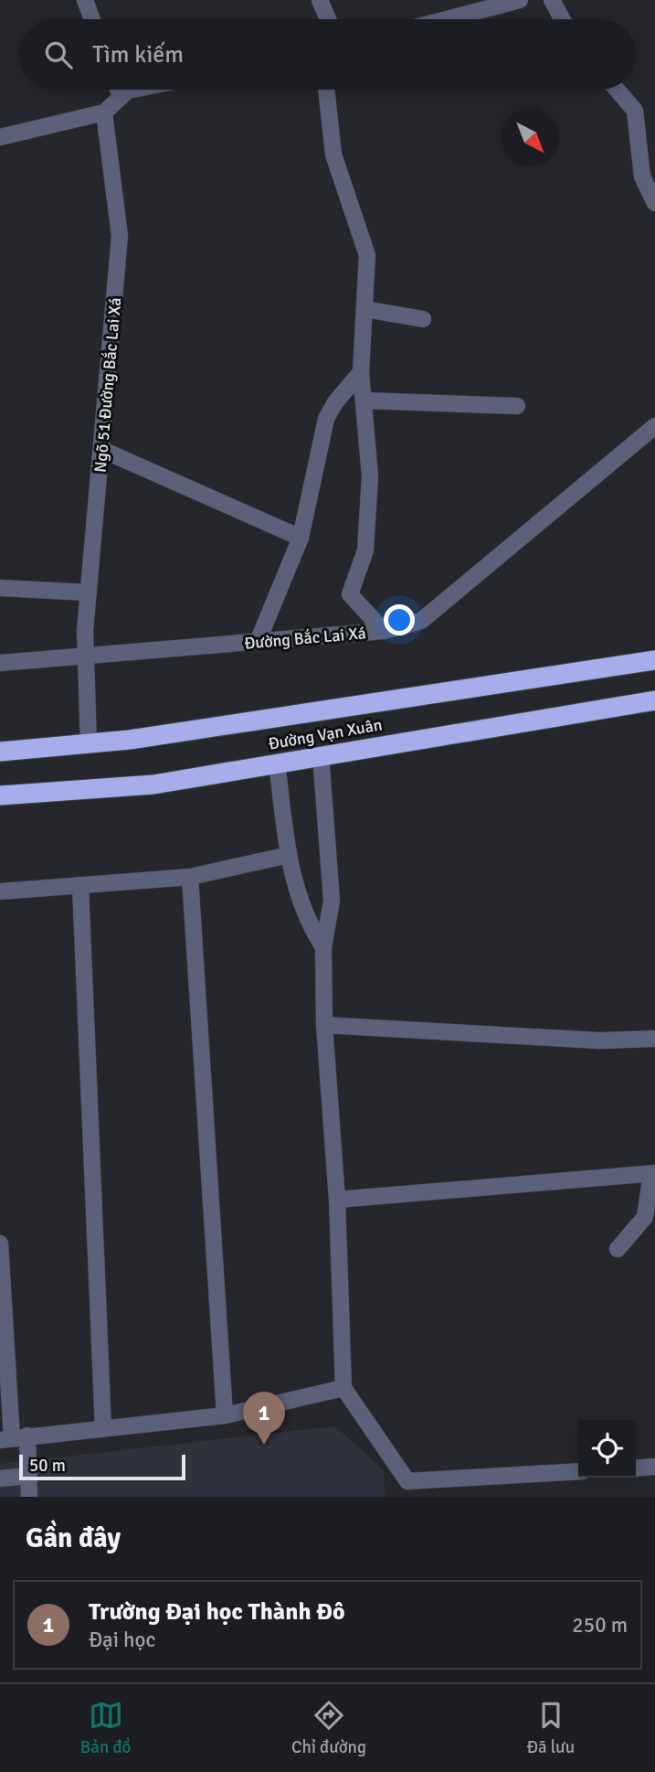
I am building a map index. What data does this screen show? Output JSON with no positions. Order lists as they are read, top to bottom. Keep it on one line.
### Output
{"streets":{"highway":["Đường Vạn Xuân"],"street":["Ngõ 51 Đường Bắc Lai Xá","Đường Bắc Lai Xá"]},"crossings":[["Ngõ 51 Đường Bắc Lai Xá","Đường Bắc Lai Xá"],["Ngõ 51 Đường Bắc Lai Xá","Đường Vạn Xuân"]],"scale_bar":"50 m","north":"bottom right","page":{"search":"Tìm kiếm","pins":"1","scale":"50 m","heading":"Gần đây","list":[{"mark":"1","name":"Trường Đại học Thành Đô","note":"Đại học","value":"250 m"}],"nav":["Bản đồ","Chỉ đường","Đã lưu"]}}
